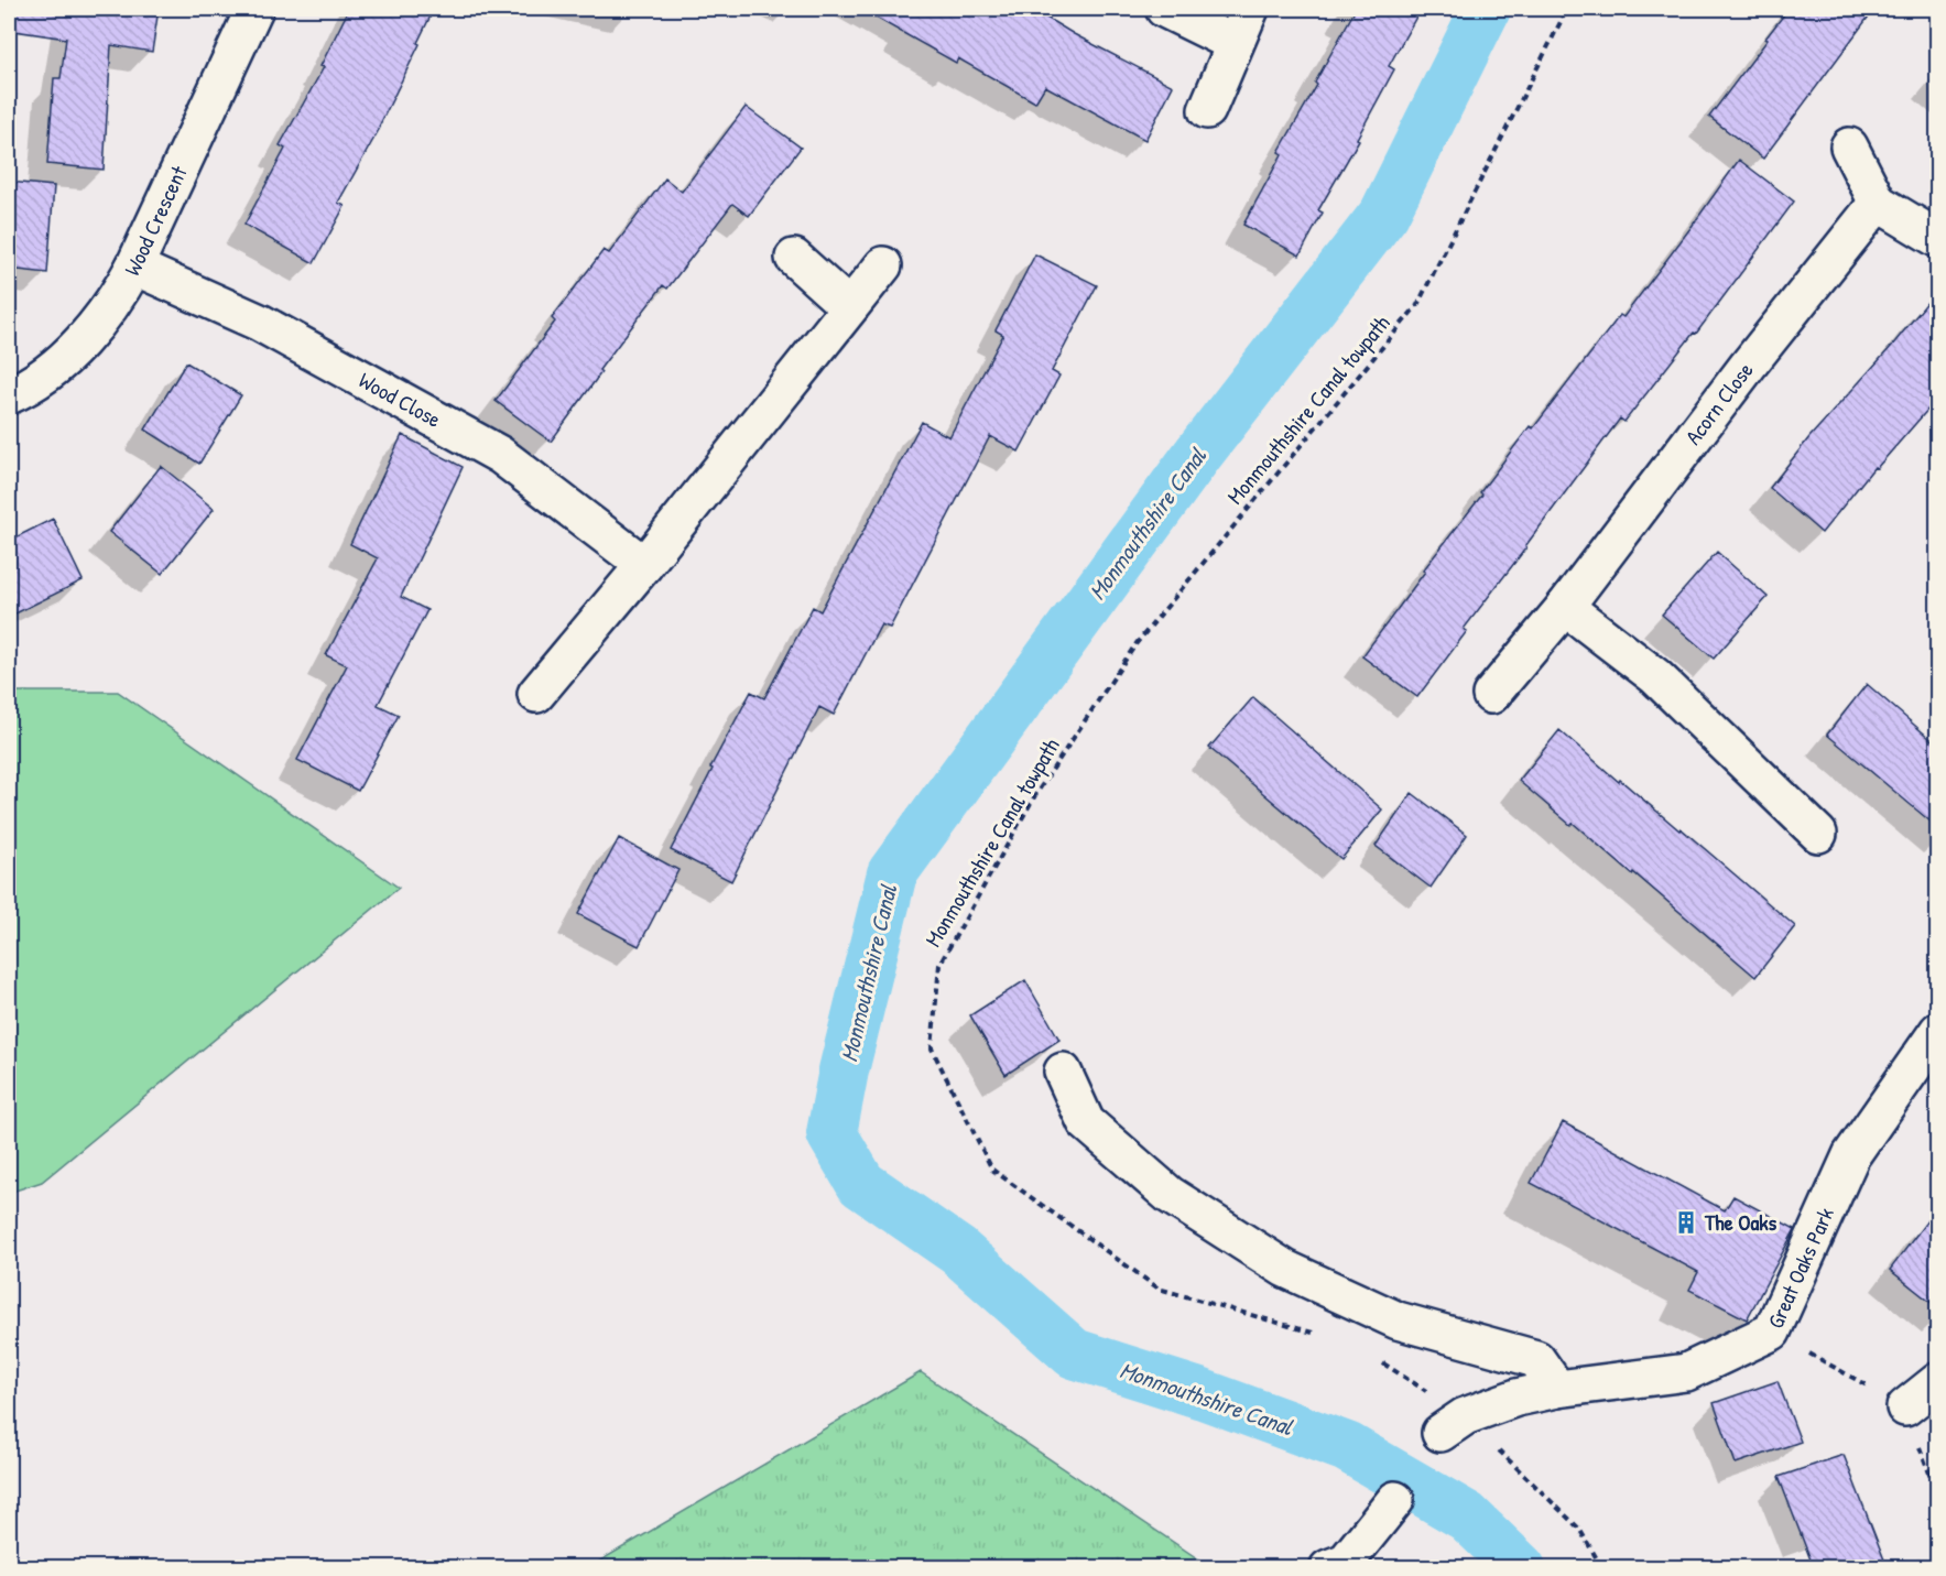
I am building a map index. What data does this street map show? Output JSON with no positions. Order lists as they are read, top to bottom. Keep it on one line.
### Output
{"streets":{"street":["Wood Crescent","Wood Close","Acorn Close","Great Oaks Park"],"path":["Monmouthshire Canal towpath"]},"crossings":[["Wood Crescent","Wood Close"]],"water":["Monmouthshire Canal"],"places":{"building":["The Oaks"]}}
